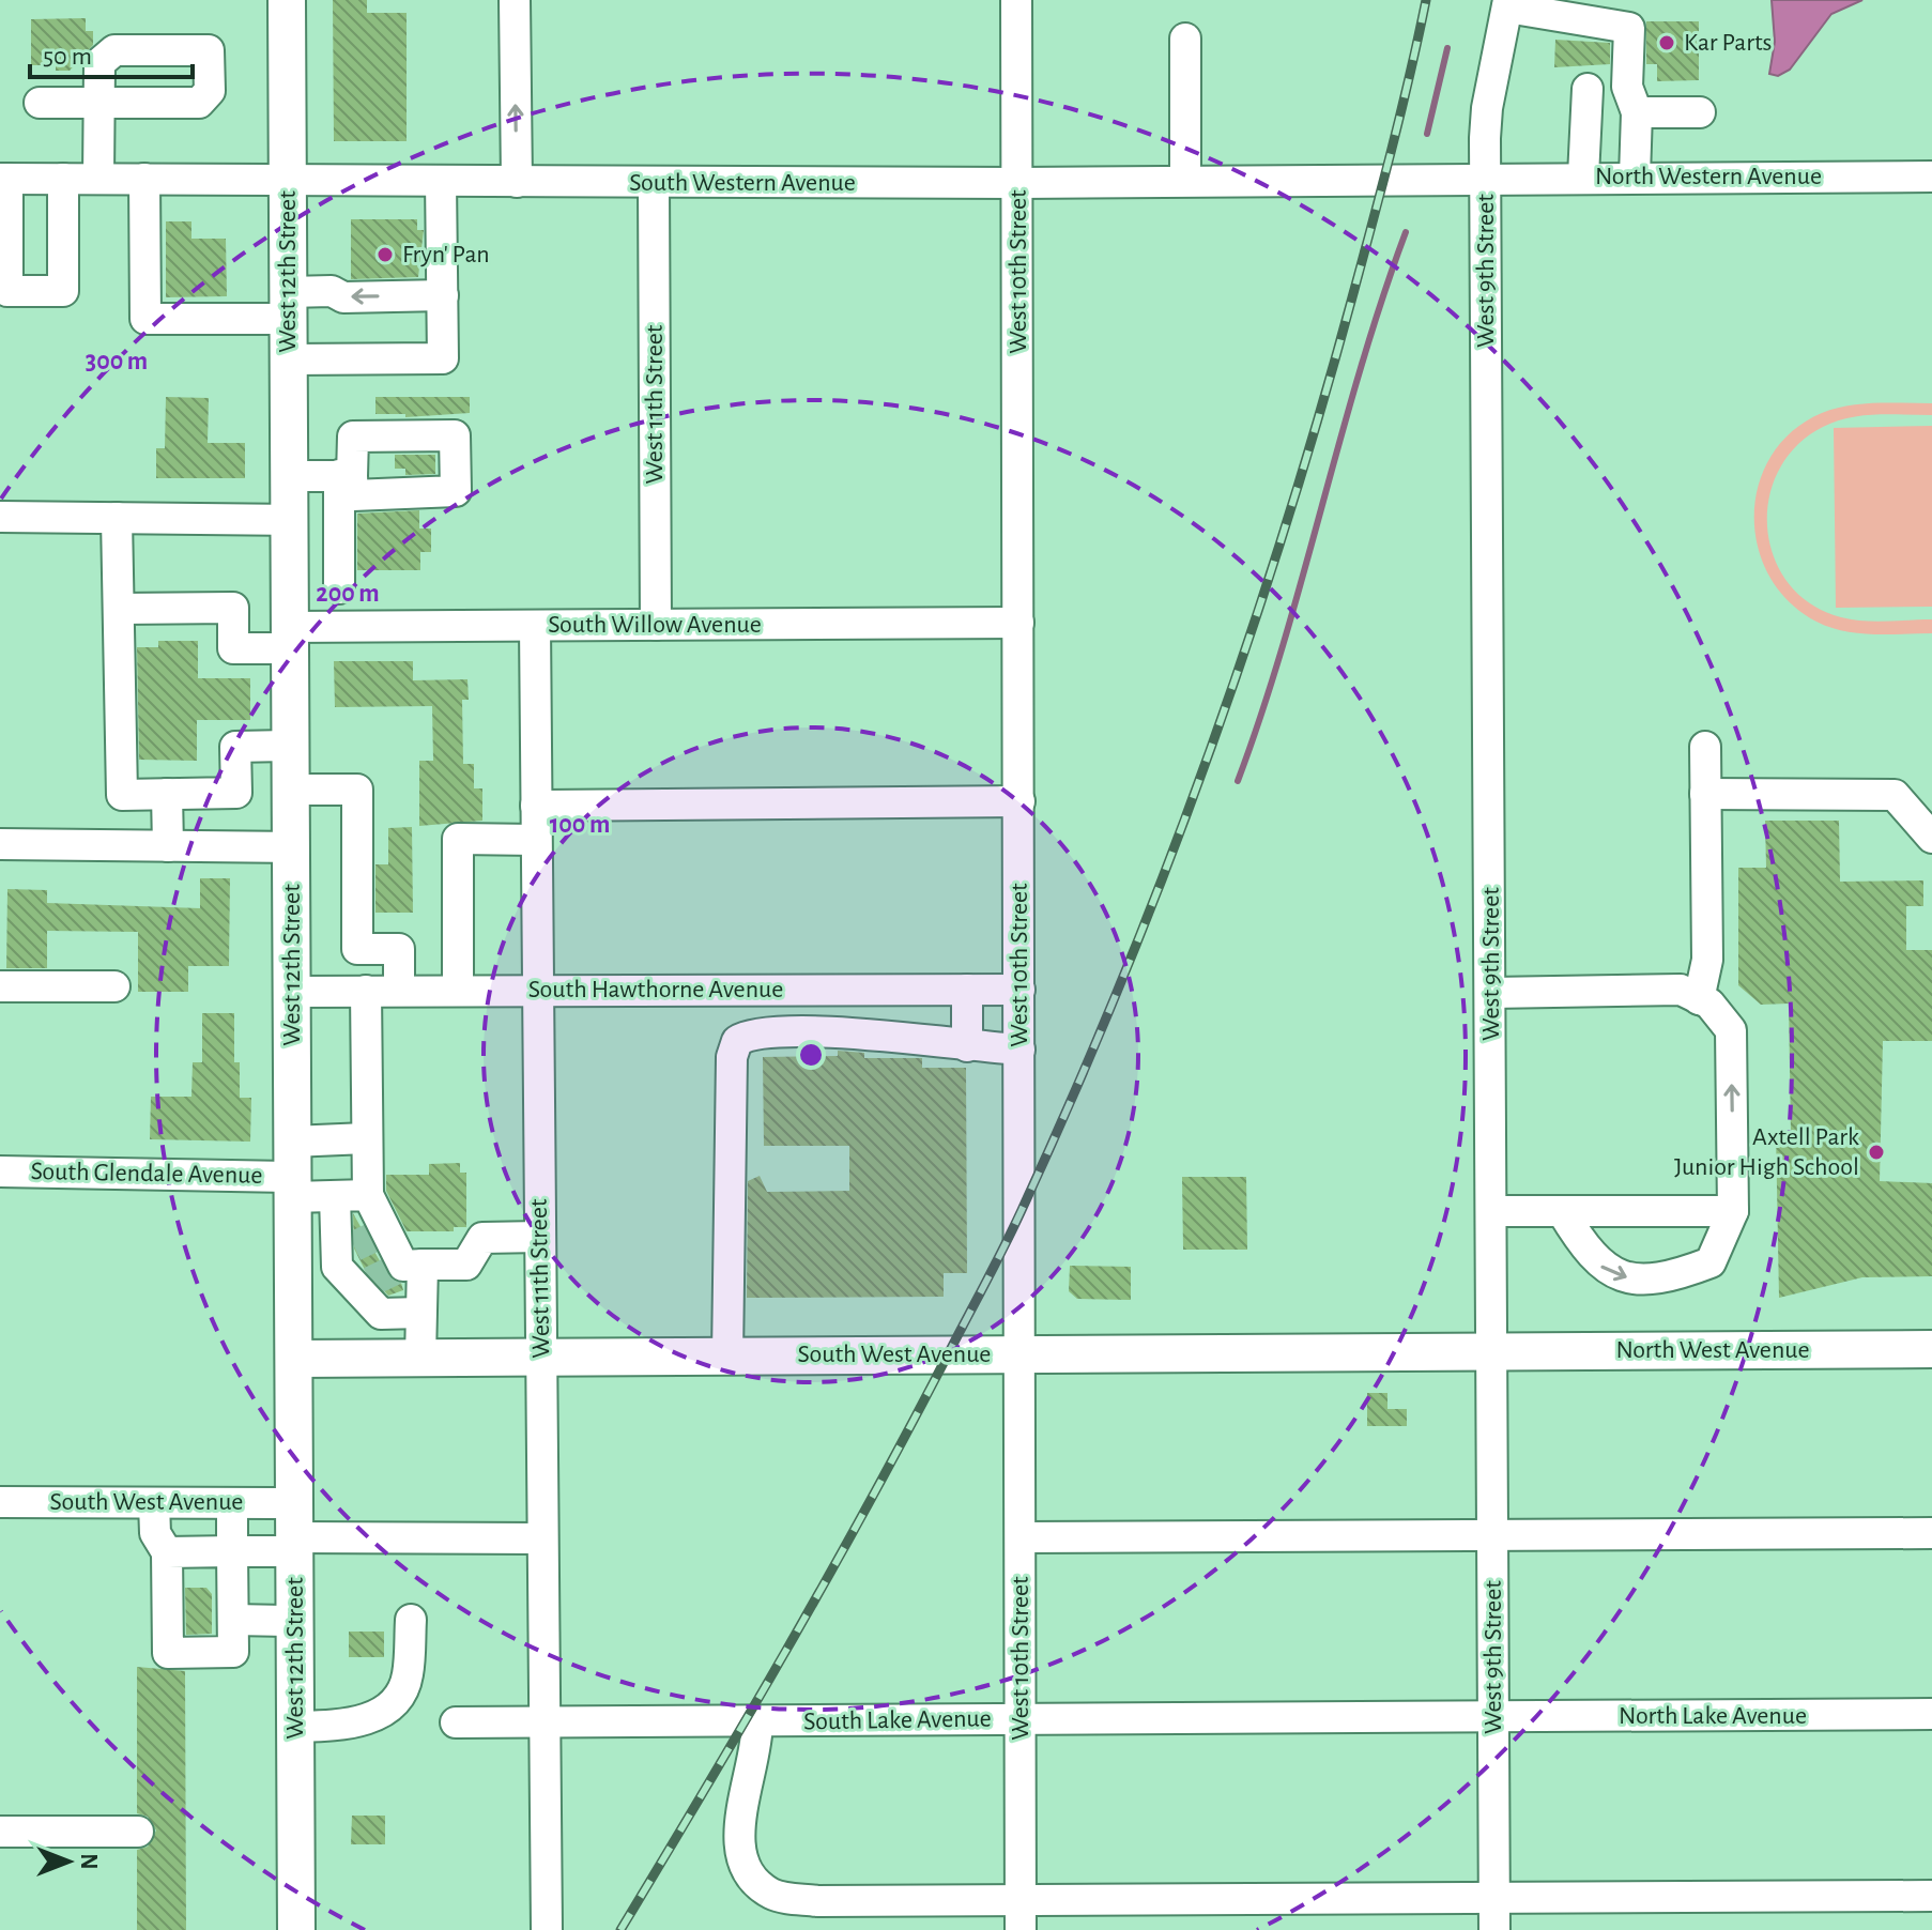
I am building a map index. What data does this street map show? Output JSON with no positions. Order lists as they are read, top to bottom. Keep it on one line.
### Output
{"streets":{"main road":["West 12th Street","North West Avenue","South West Avenue"],"street":["North Western Avenue","South Western Avenue","West 9th Street","West 10th Street","West 11th Street","South Willow Avenue","South Hawthorne Avenue","South Glendale Avenue","North Lake Avenue","South Lake Avenue"]},"crossings":[["North Western Avenue","South Western Avenue"],["North Western Avenue","West 9th Street"],["South Western Avenue","West 9th Street"],["South Western Avenue","West 12th Street"],["South Western Avenue","West 10th Street"],["South Western Avenue","West 11th Street"],["West 9th Street","North West Avenue"],["West 9th Street","South West Avenue"],["West 9th Street","North Lake Avenue"],["West 9th Street","South Lake Avenue"],["West 12th Street","South Willow Avenue"],["West 12th Street","South Hawthorne Avenue"],["West 12th Street","South Glendale Avenue"],["West 12th Street","South West Avenue"],["West 10th Street","South Willow Avenue"],["West 10th Street","South Hawthorne Avenue"],["West 10th Street","South West Avenue"],["West 10th Street","South Lake Avenue"],["West 11th Street","South Willow Avenue"],["West 11th Street","South Hawthorne Avenue"],["West 11th Street","South West Avenue"],["West 11th Street","South Lake Avenue"],["North West Avenue","South West Avenue"],["North Lake Avenue","South Lake Avenue"]],"places":["Kar Parts","Fryn' Pan","Axtell Park Junior High School"],"scale_bar":"50 m","north":"right","rings":["300 m","200 m","100 m"]}
